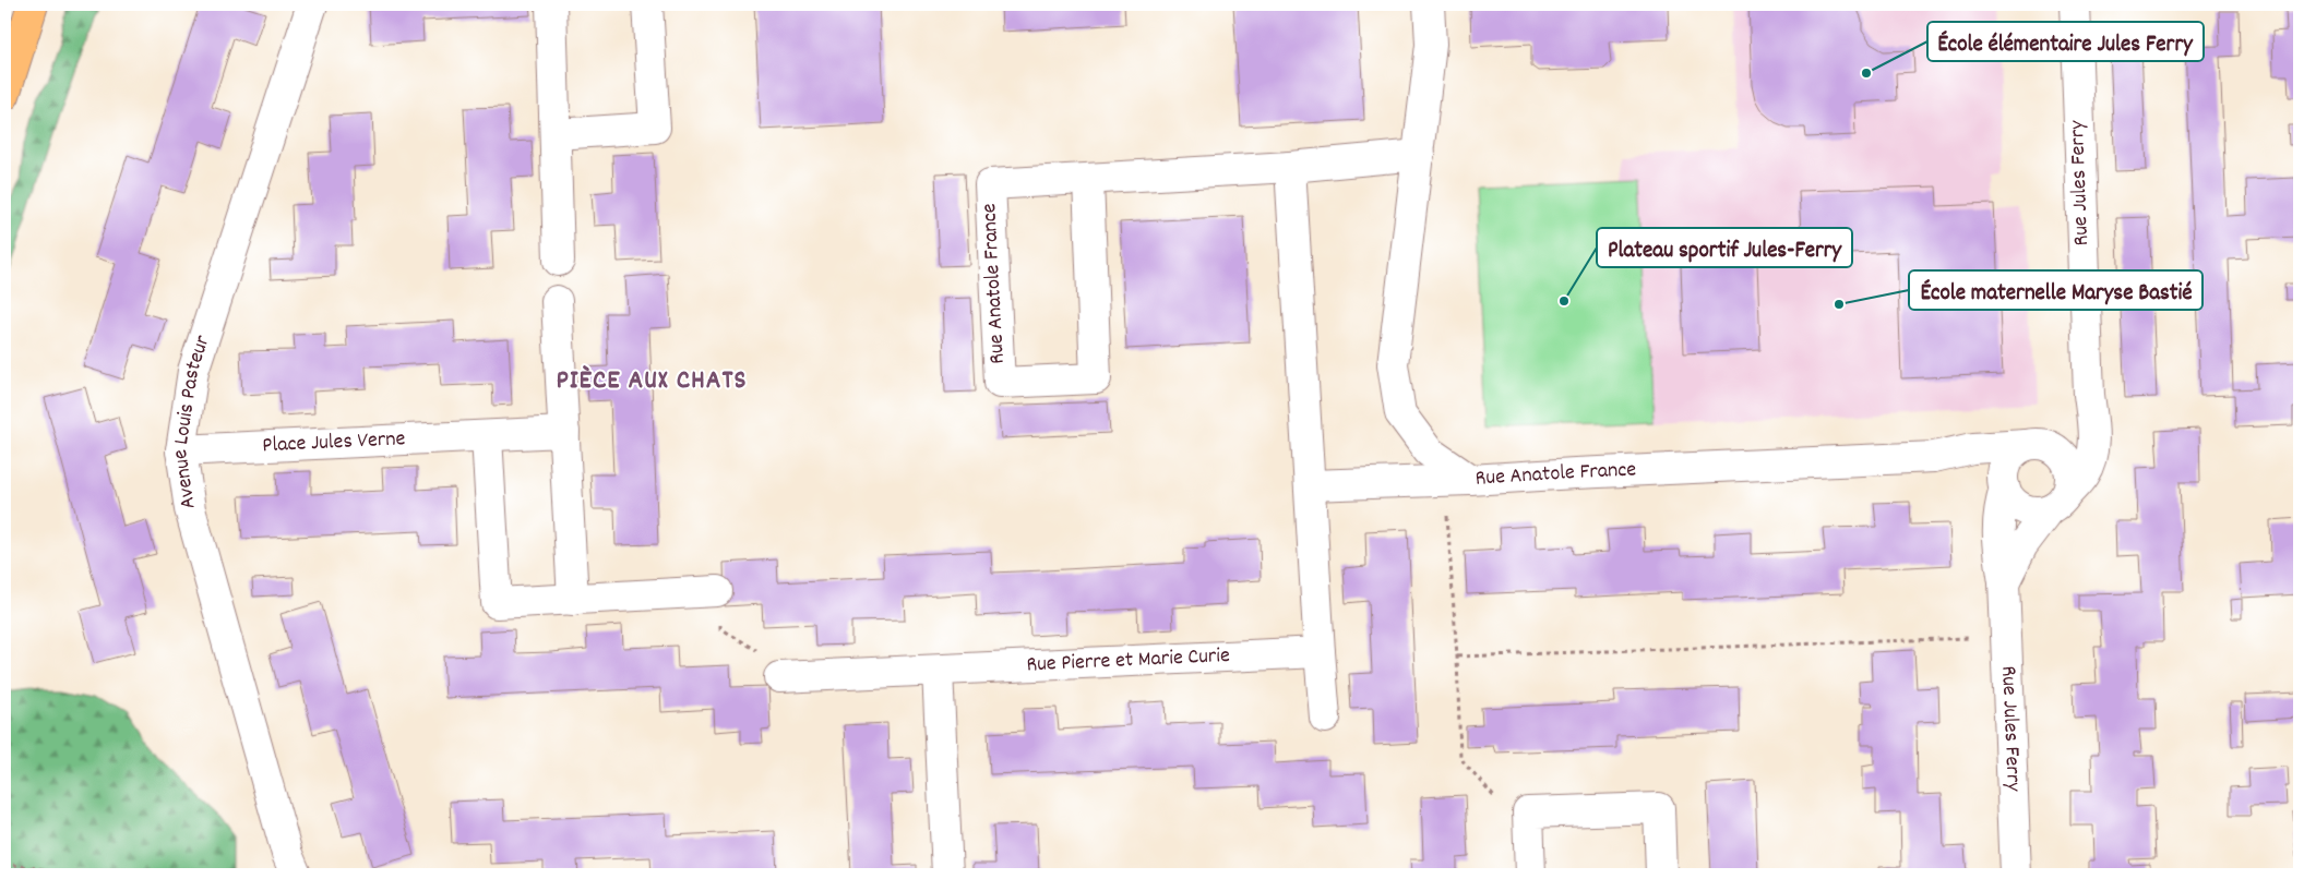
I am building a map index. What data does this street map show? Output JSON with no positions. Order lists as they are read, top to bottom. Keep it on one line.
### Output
{"streets":{"street":["Rue Jules Ferry","Rue Anatole France","Avenue Louis Pasteur","Place Jules Verne","Rue Pierre et Marie Curie"]},"crossings":[["Rue Jules Ferry","Rue Anatole France"],["Avenue Louis Pasteur","Place Jules Verne"]],"districts":["PIÈCE AUX CHATS"],"places":["École élémentaire Jules Ferry","Plateau sportif Jules-Ferry","École maternelle Maryse Bastié"]}
